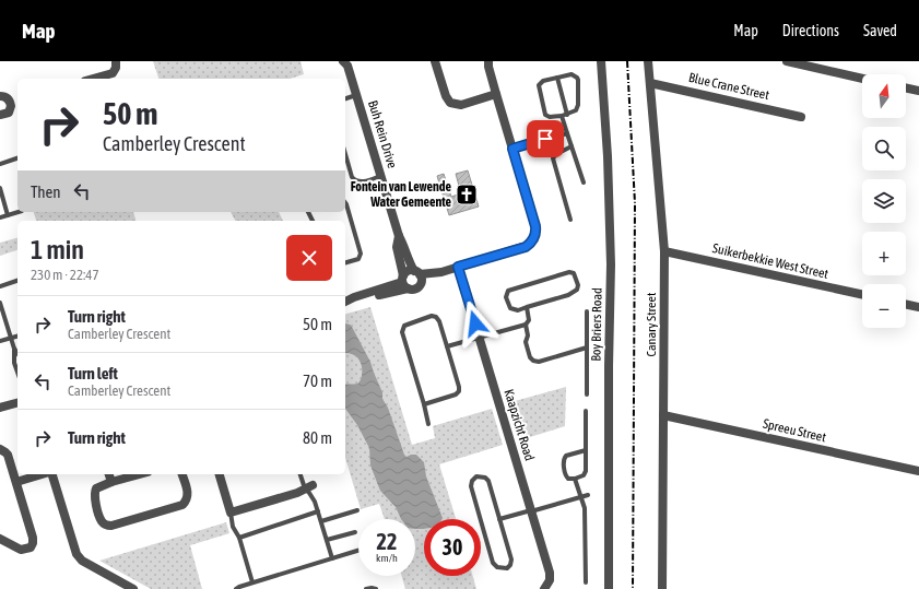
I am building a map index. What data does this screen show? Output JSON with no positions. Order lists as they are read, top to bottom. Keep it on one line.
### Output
{"streets":{"street":["Blue Crane Street","Buh Rein Drive","Suikerbekkie West Street","Boy Briers Road","Canary Street","Kaapzicht Road","Spreeu Street"]},"crossings":[["Blue Crane Street","Canary Street"],["Suikerbekkie West Street","Canary Street"],["Canary Street","Spreeu Street"]],"places":{"church":["Fontein van Lewende Water Gemeente"]},"north":"top","page":{"header":"Map","nav":["Map","Directions","Saved"],"map_buttons":["+","−"],"turn":["50 m","Camberley Crescent"],"then":"Then","heading":["1 min","230 m · 22:47"],"list":[{"name":"Turn right","note":"Camberley Crescent","value":"50 m"},{"name":"Turn left","note":"Camberley Crescent","value":"70 m"},{"name":"Turn right","value":"80 m"}],"speed":"22 km/h","limit":"30"}}
